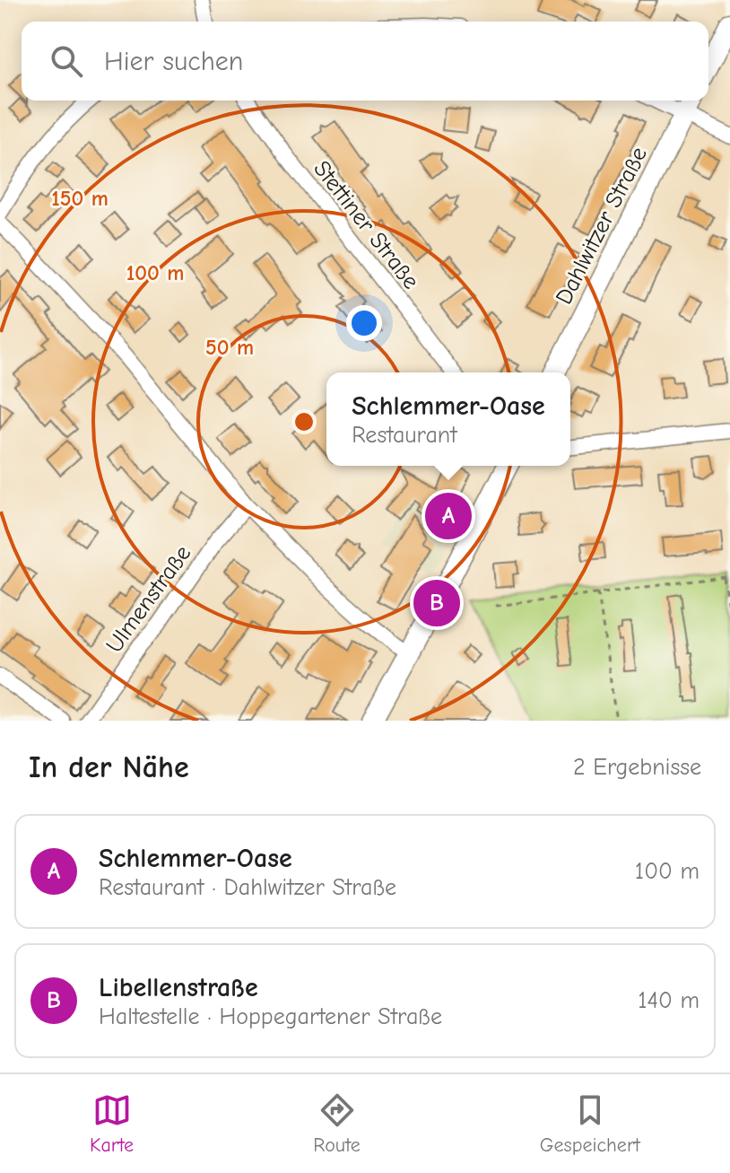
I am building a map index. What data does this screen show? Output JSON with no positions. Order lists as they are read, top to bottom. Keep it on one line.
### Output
{"streets":{"main road":["Dahlwitzer Straße"],"street":["Stettiner Straße","Ulmenstraße"]},"page":{"search":"Hier suchen","popup":["Schlemmer-Oase","Restaurant"],"pins":["A","B"],"heading":["In der Nähe","2 Ergebnisse"],"list":[{"mark":"A","name":"Schlemmer-Oase","note":"Restaurant · Dahlwitzer Straße","value":"100 m"},{"mark":"B","name":"Libellenstraße","note":"Haltestelle · Hoppegartener Straße","value":"140 m"}],"nav":["Karte","Route","Gespeichert"]},"rings":["150 m","100 m","50 m"]}
